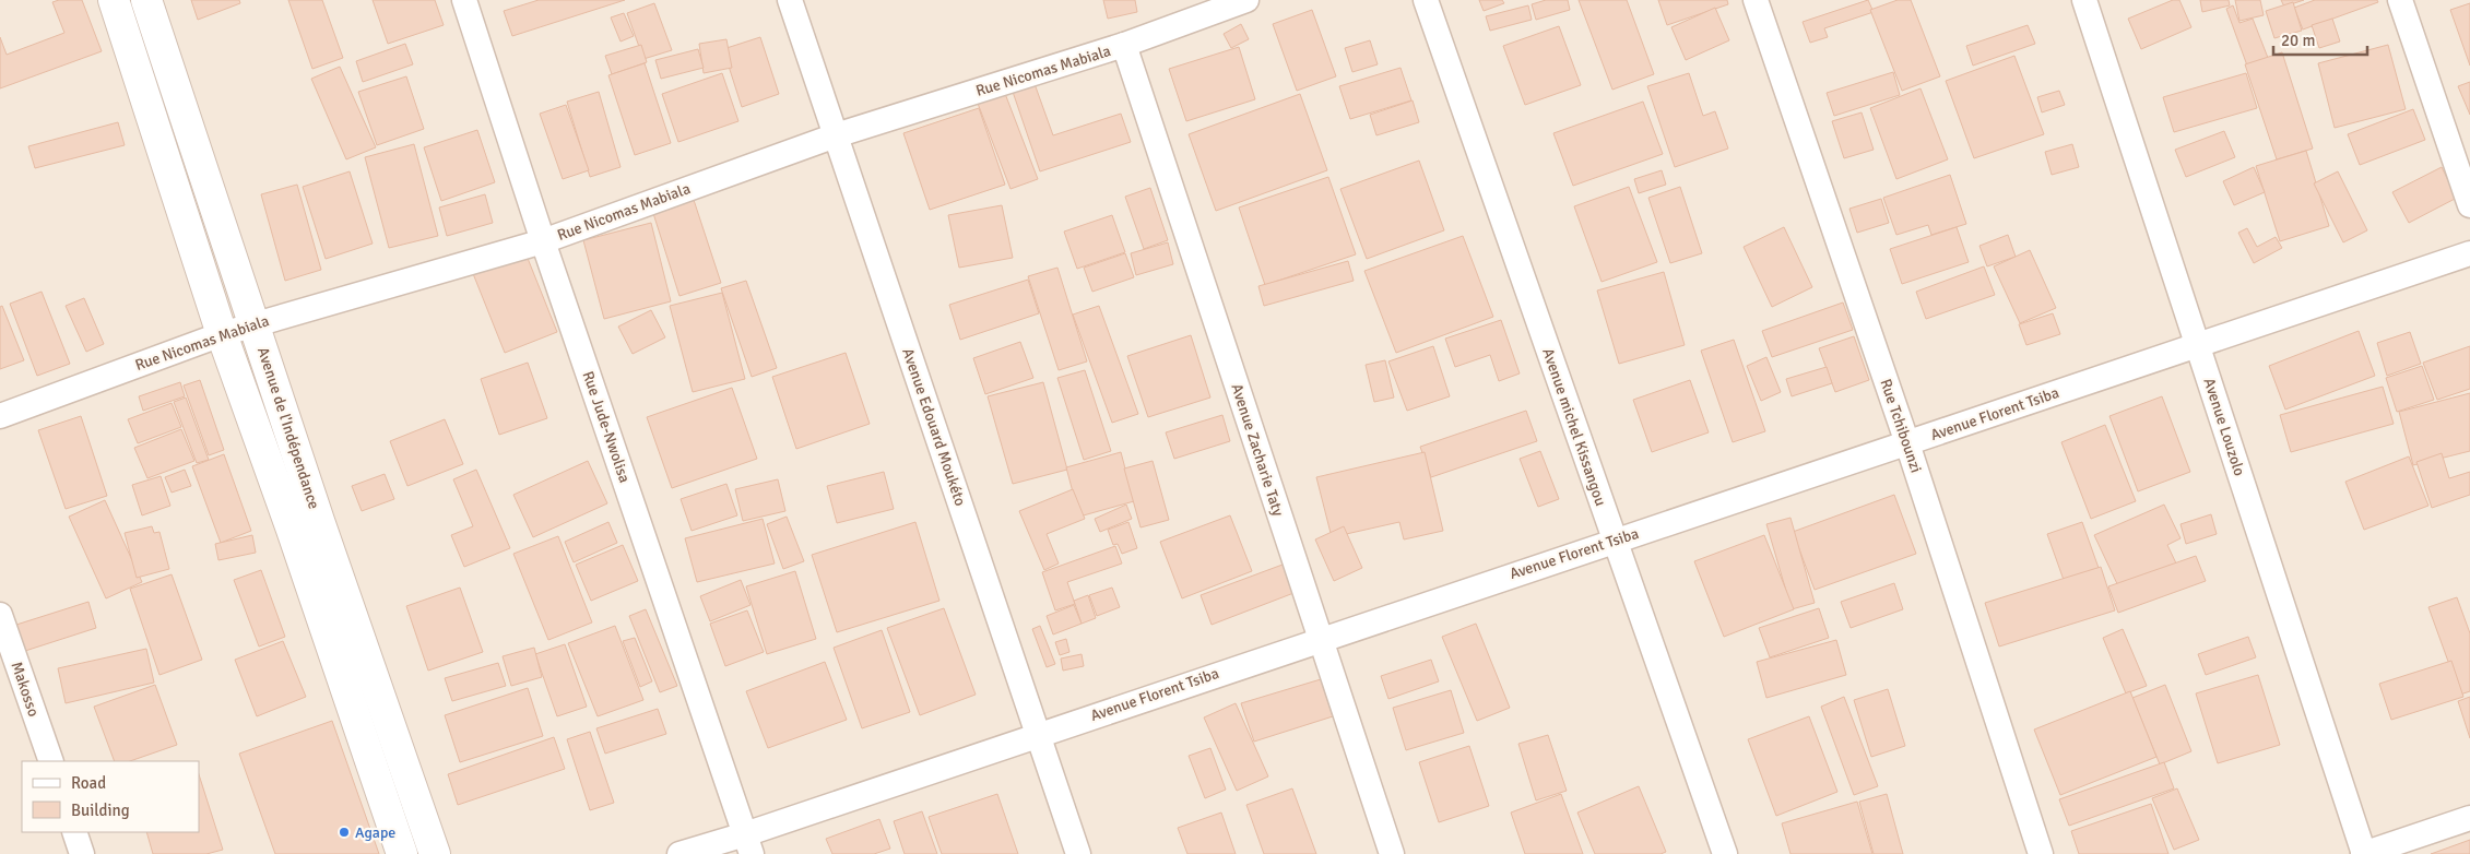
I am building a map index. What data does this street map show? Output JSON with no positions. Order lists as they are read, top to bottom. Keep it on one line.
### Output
{"streets":{"street":["Rue Nicomas Mabiala","Avenue Florent Tsiba","Rue Tchibounzi","Rue Jude-Nwolisa","Avenue Edouard Moukéto","Avenue michel Kissangou","Avenue Louzolo","Avenue de l'Indépendance","Avenue Zacharie Taty","Makosso"]},"crossings":[["Rue Nicomas Mabiala","Rue Jude-Nwolisa"],["Rue Nicomas Mabiala","Avenue Edouard Moukéto"],["Rue Nicomas Mabiala","Avenue de l'Indépendance"],["Rue Nicomas Mabiala","Avenue Zacharie Taty"],["Avenue Florent Tsiba","Rue Tchibounzi"],["Avenue Florent Tsiba","Rue Jude-Nwolisa"],["Avenue Florent Tsiba","Avenue Edouard Moukéto"],["Avenue Florent Tsiba","Avenue michel Kissangou"],["Avenue Florent Tsiba","Avenue Louzolo"],["Avenue Florent Tsiba","Avenue Zacharie Taty"]],"places":["Agape"],"legend":["Road","Building"],"scale_bar":"20 m"}
